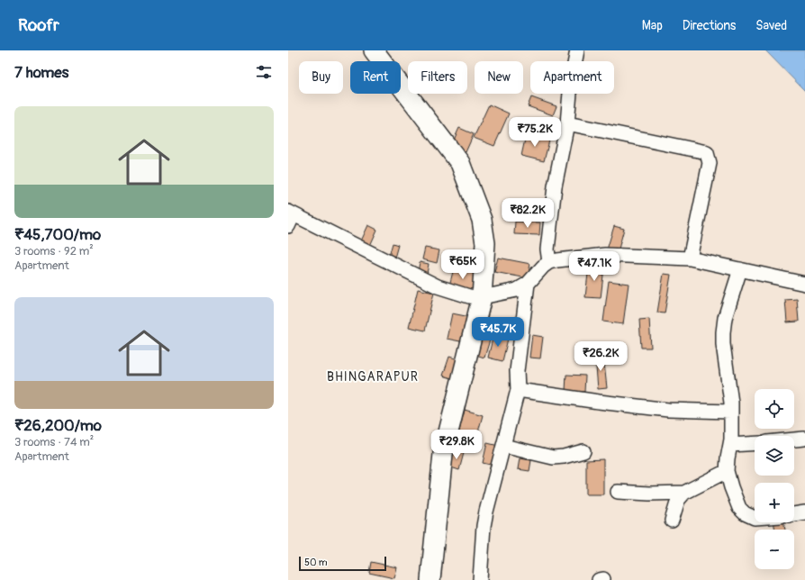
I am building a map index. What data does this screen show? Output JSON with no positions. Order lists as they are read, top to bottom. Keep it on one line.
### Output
{"districts":["BHINGARAPUR"],"scale_bar":"50 m","page":{"header":"Roofr","nav":["Map","Directions","Saved"],"heading":"7 homes","chip":["Buy","Rent","Filters","New","Apartment"],"list":[{"name":"₹45,700/mo","note":"3 rooms · 92 m² · Apartment"},{"name":"₹26,200/mo","note":"3 rooms · 74 m² · Apartment"}],"price":["₹75.2K","₹82.2K","₹65K","₹47.1K","₹45.7K","₹26.2K","₹29.8K"],"map_buttons":["+","−"],"scale":"50 m"}}
